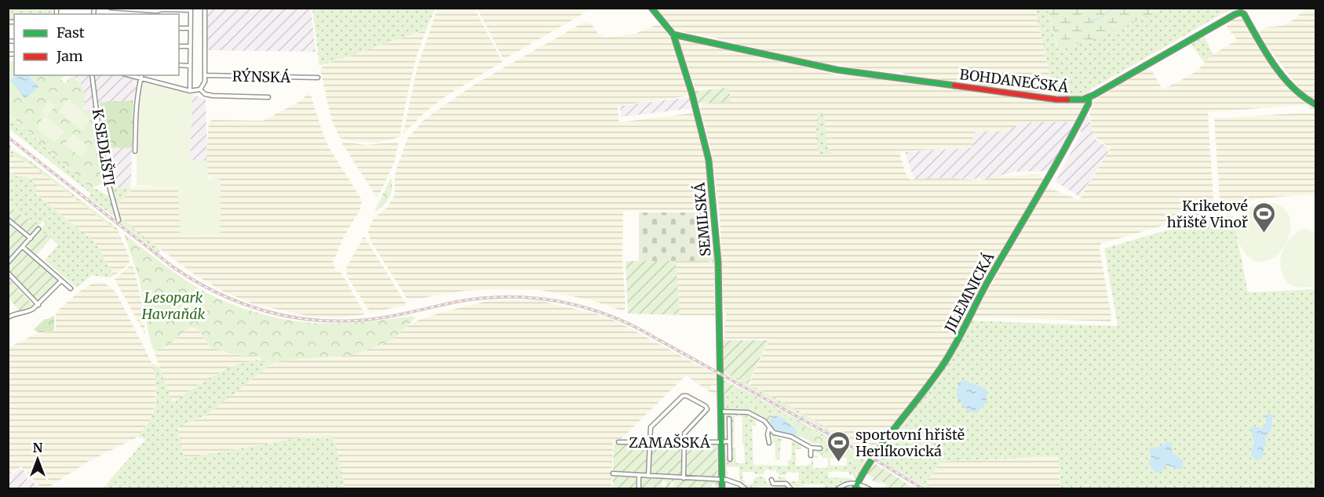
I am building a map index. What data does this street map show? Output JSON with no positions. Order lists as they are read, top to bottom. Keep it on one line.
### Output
{"streets":{"street":["RÝNSKÁ","BOHDANEČSKÁ","K SEDLIŠTI","SEMILSKÁ","JILEMNICKÁ","ZAMAŠSKÁ"]},"crossings":[["BOHDANEČSKÁ","SEMILSKÁ"],["BOHDANEČSKÁ","JILEMNICKÁ"],["SEMILSKÁ","ZAMAŠSKÁ"]],"parks":["Lesopark Havraňák"],"places":{"sports":["Kriketové hřiště Vinoř","sportovní hřiště Herlíkovická"]},"legend":["Fast","Jam"],"north":"top"}
